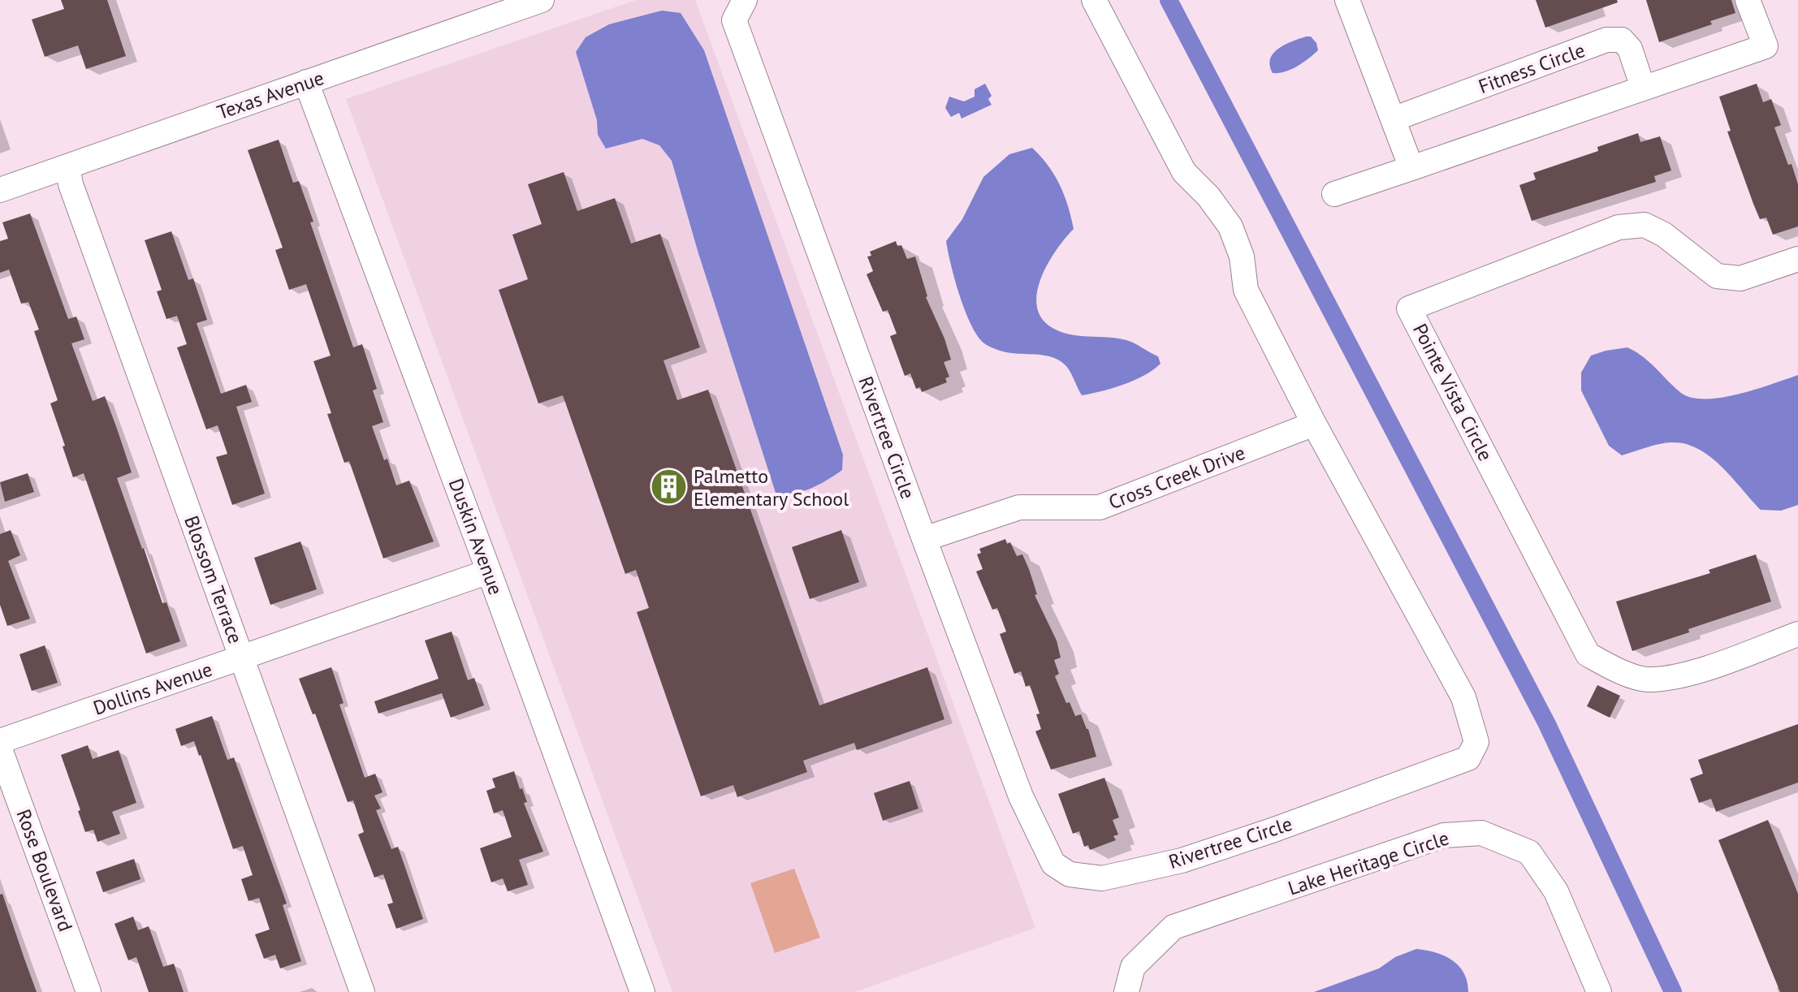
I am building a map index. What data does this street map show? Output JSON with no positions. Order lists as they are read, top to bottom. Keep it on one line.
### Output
{"streets":{"street":["Fitness Circle","Texas Avenue","Pointe Vista Circle","Rivertree Circle","Cross Creek Drive","Duskin Avenue","Blossom Terrace","Dollins Avenue","Lake Heritage Circle","Rose Boulevard"]},"crossings":[["Texas Avenue","Duskin Avenue"],["Texas Avenue","Blossom Terrace"],["Rivertree Circle","Cross Creek Drive"],["Duskin Avenue","Dollins Avenue"],["Blossom Terrace","Dollins Avenue"]],"places":{"building":["Palmetto Elementary School"]}}
